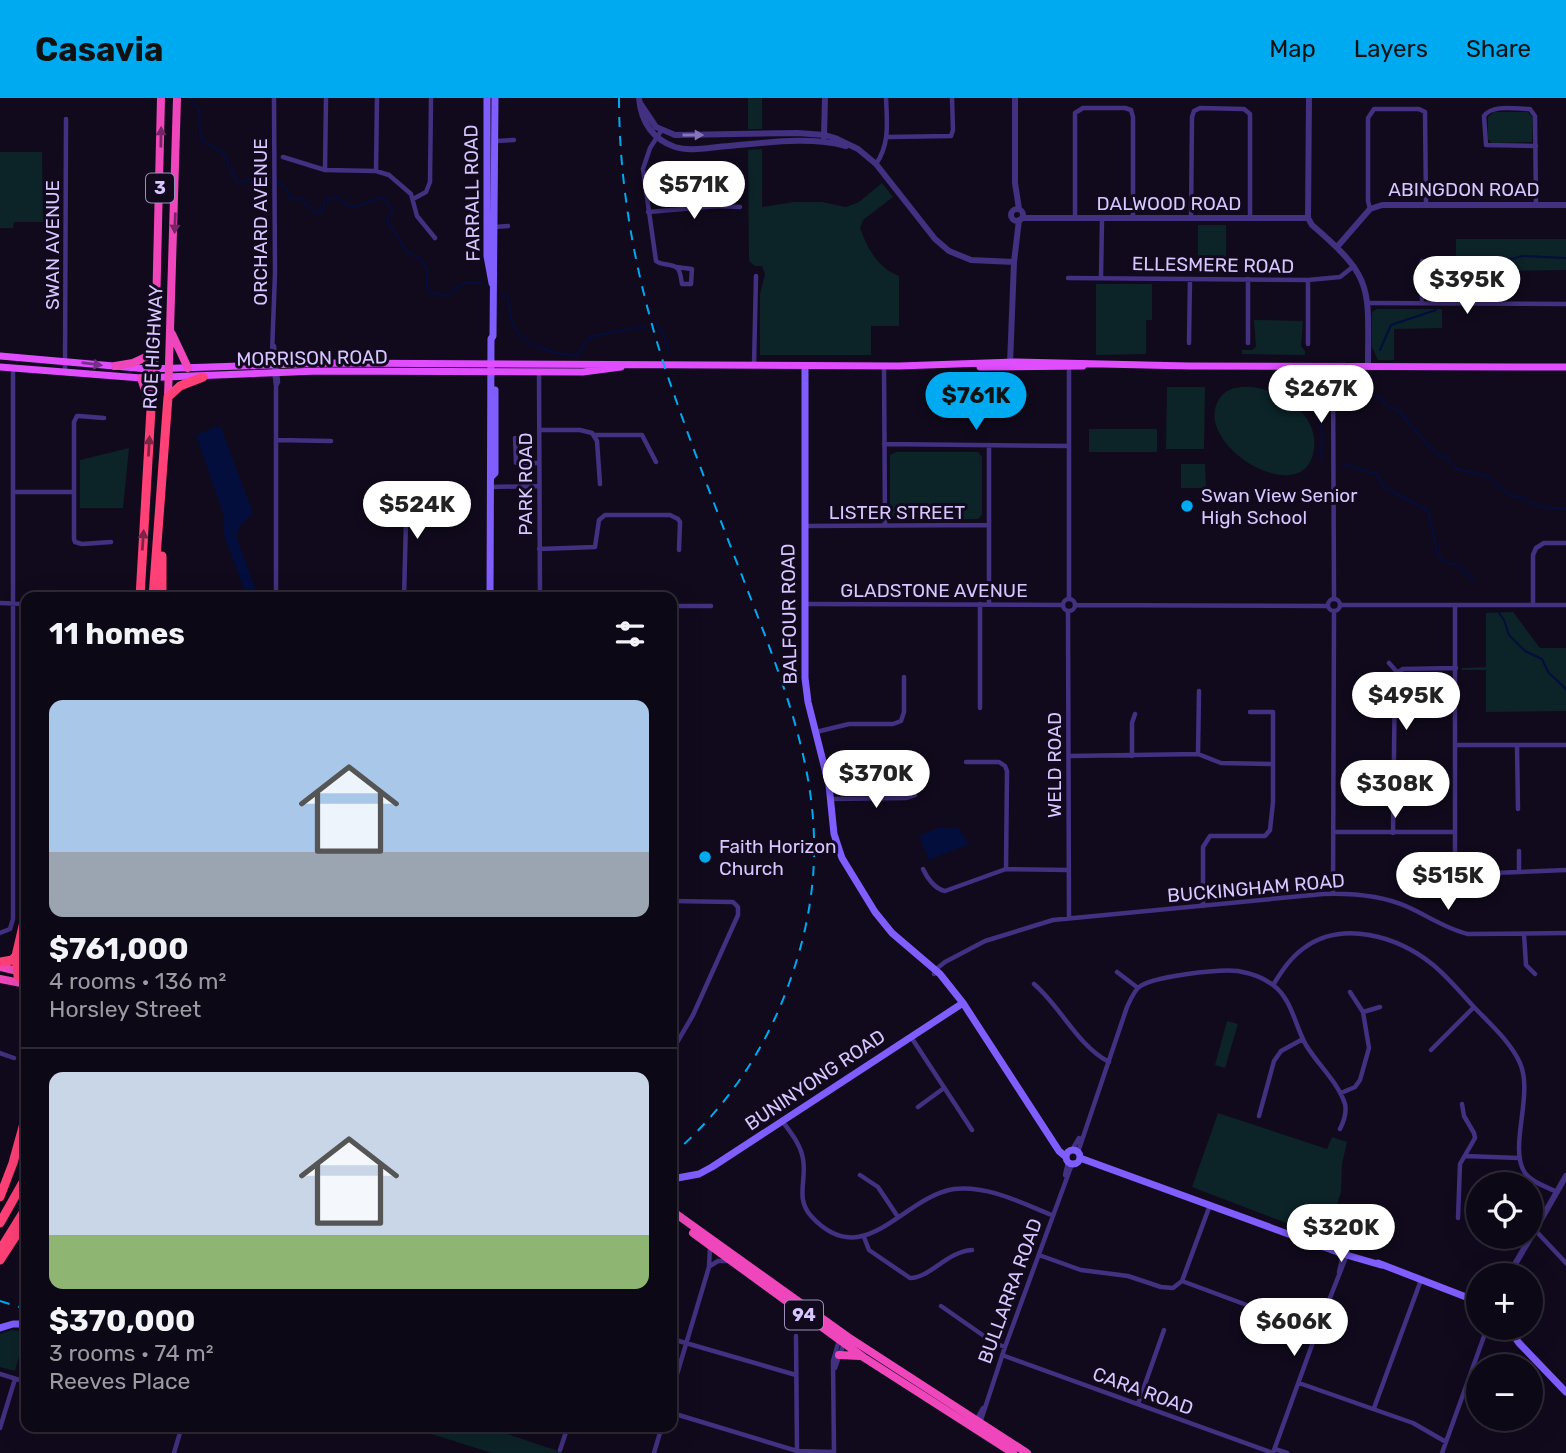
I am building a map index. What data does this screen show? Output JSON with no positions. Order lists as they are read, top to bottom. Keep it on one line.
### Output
{"streets":{"highway":["3","ROE HIGHWAY","94"],"main road":["FARRALL ROAD","MORRISON ROAD","BALFOUR ROAD","BUNINYONG ROAD"],"street":["ABINGDON ROAD","DALWOOD ROAD","ORCHARD AVENUE","SWAN AVENUE","ELLESMERE ROAD","PARK ROAD","LISTER STREET","GLADSTONE AVENUE","WELD ROAD","BUCKINGHAM ROAD","BULLARRA ROAD","CARA ROAD"]},"crossings":[["FARRALL ROAD","MORRISON ROAD"],["ORCHARD AVENUE","MORRISON ROAD"],["SWAN AVENUE","MORRISON ROAD"],["ROE HIGHWAY","MORRISON ROAD"],["MORRISON ROAD","PARK ROAD"],["MORRISON ROAD","BALFOUR ROAD"],["LISTER STREET","BALFOUR ROAD"],["GLADSTONE AVENUE","BALFOUR ROAD"],["GLADSTONE AVENUE","WELD ROAD"],["BALFOUR ROAD","BUCKINGHAM ROAD"],["BALFOUR ROAD","BUNINYONG ROAD"],["BALFOUR ROAD","BULLARRA ROAD"],["WELD ROAD","BUCKINGHAM ROAD"],["BULLARRA ROAD","94"],["BULLARRA ROAD","CARA ROAD"]],"places":["Swan View Senior High School","Faith Horizon Church"],"page":{"header":"Casavia","nav":["Map","Layers","Share"],"price":["$571K","$395K","$267K","$761K","$524K","$495K","$370K","$308K","$515K","$320K","$606K"],"heading":"11 homes","list":[{"name":"$761,000","note":"4 rooms · 136 m² · Horsley Street"},{"name":"$370,000","note":"3 rooms · 74 m² · Reeves Place"}],"map_buttons":["+","−"]}}
